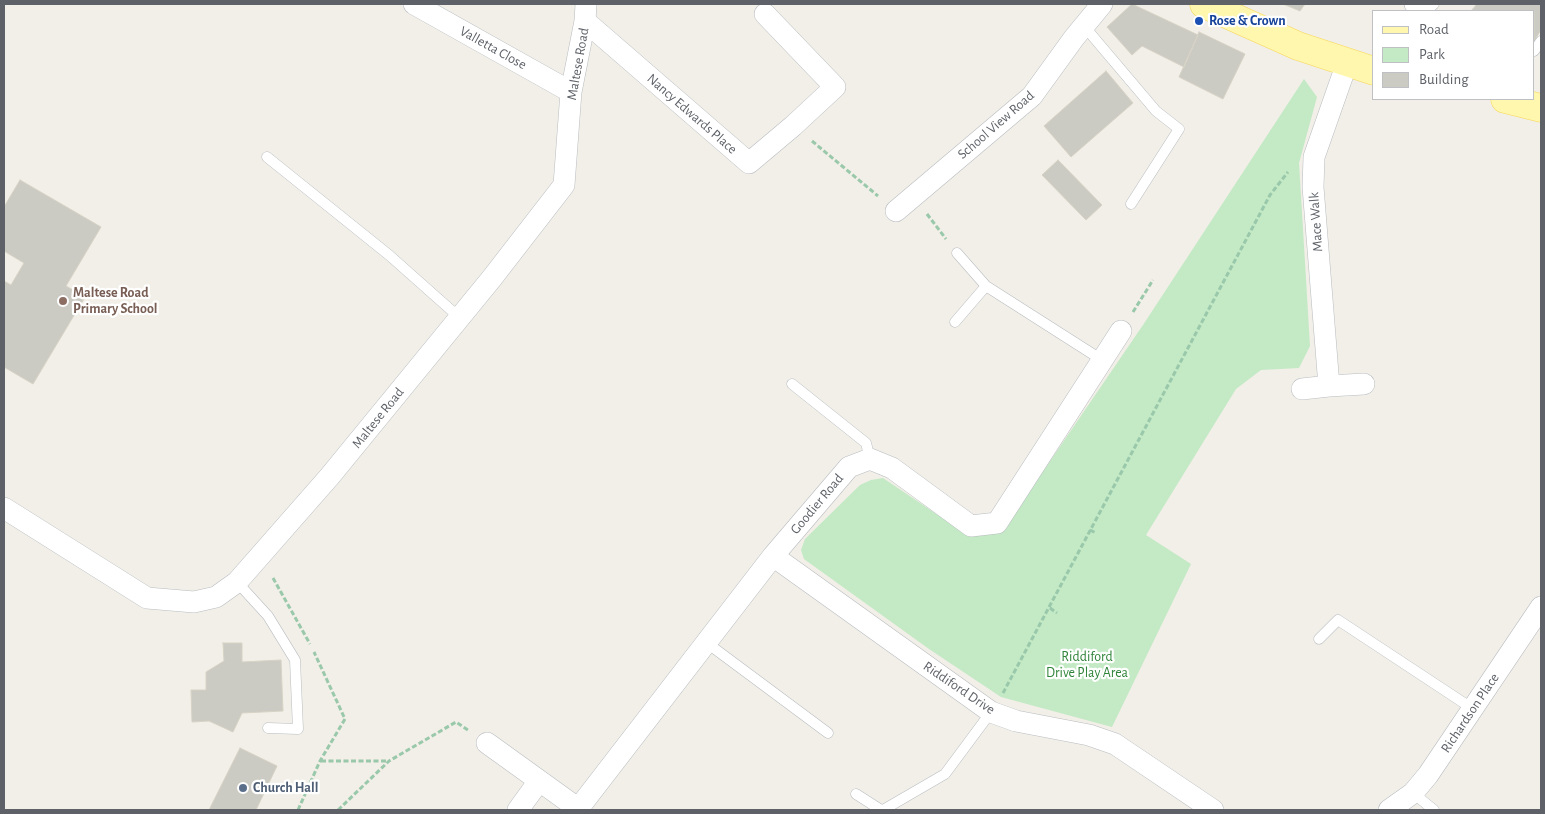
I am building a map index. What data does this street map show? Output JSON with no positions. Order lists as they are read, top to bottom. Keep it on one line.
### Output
{"streets":{"street":["Valletta Close","Maltese Road","Nancy Edwards Place","School View Road","Mace Walk","Goodier Road","Riddiford Drive","Richardson Place"]},"crossings":[["Valletta Close","Maltese Road"],["Maltese Road","Nancy Edwards Place"],["Goodier Road","Riddiford Drive"]],"parks":["Riddiford Drive Play Area"],"places":["Rose & Crown","Maltese Road Primary School","Church Hall"],"legend":["Road","Park","Building"]}
